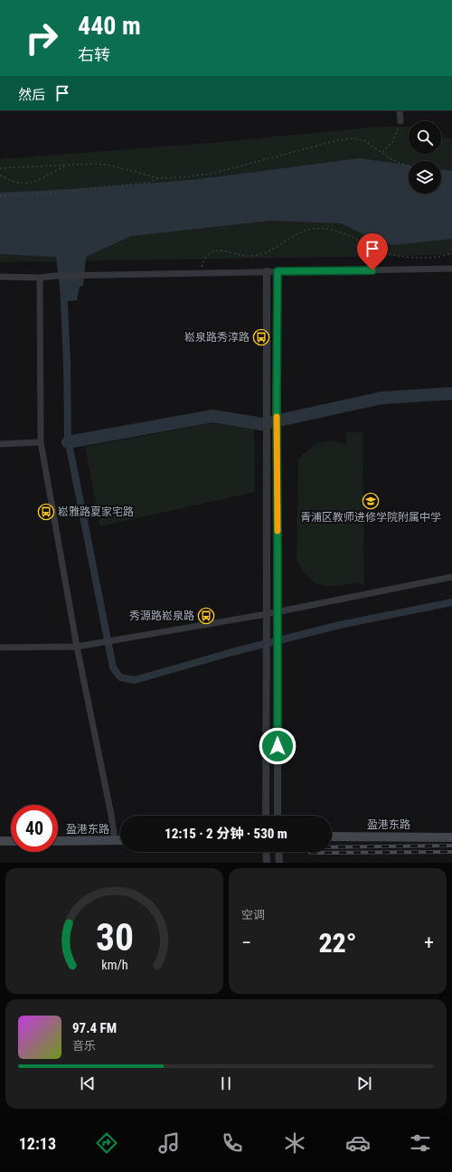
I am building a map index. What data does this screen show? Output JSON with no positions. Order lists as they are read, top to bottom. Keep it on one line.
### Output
{"streets":{"main road":["盈港东路"]},"places":{"bus stop":["崧泉路秀淳路","崧雅路夏家宅路","秀源路崧泉路"],"school or university":["青浦区教师进修学院附属中学"]},"page":{"turn":["440 m","右转"],"then":"然后","limit":"40","trip":"12:15 · 2 分钟 · 530 m","tile":"空调","heat":["−","22°","+"],"song":["97.4 FM","音乐"],"tabs":"12:13","gauge":["30","km/h"]}}
